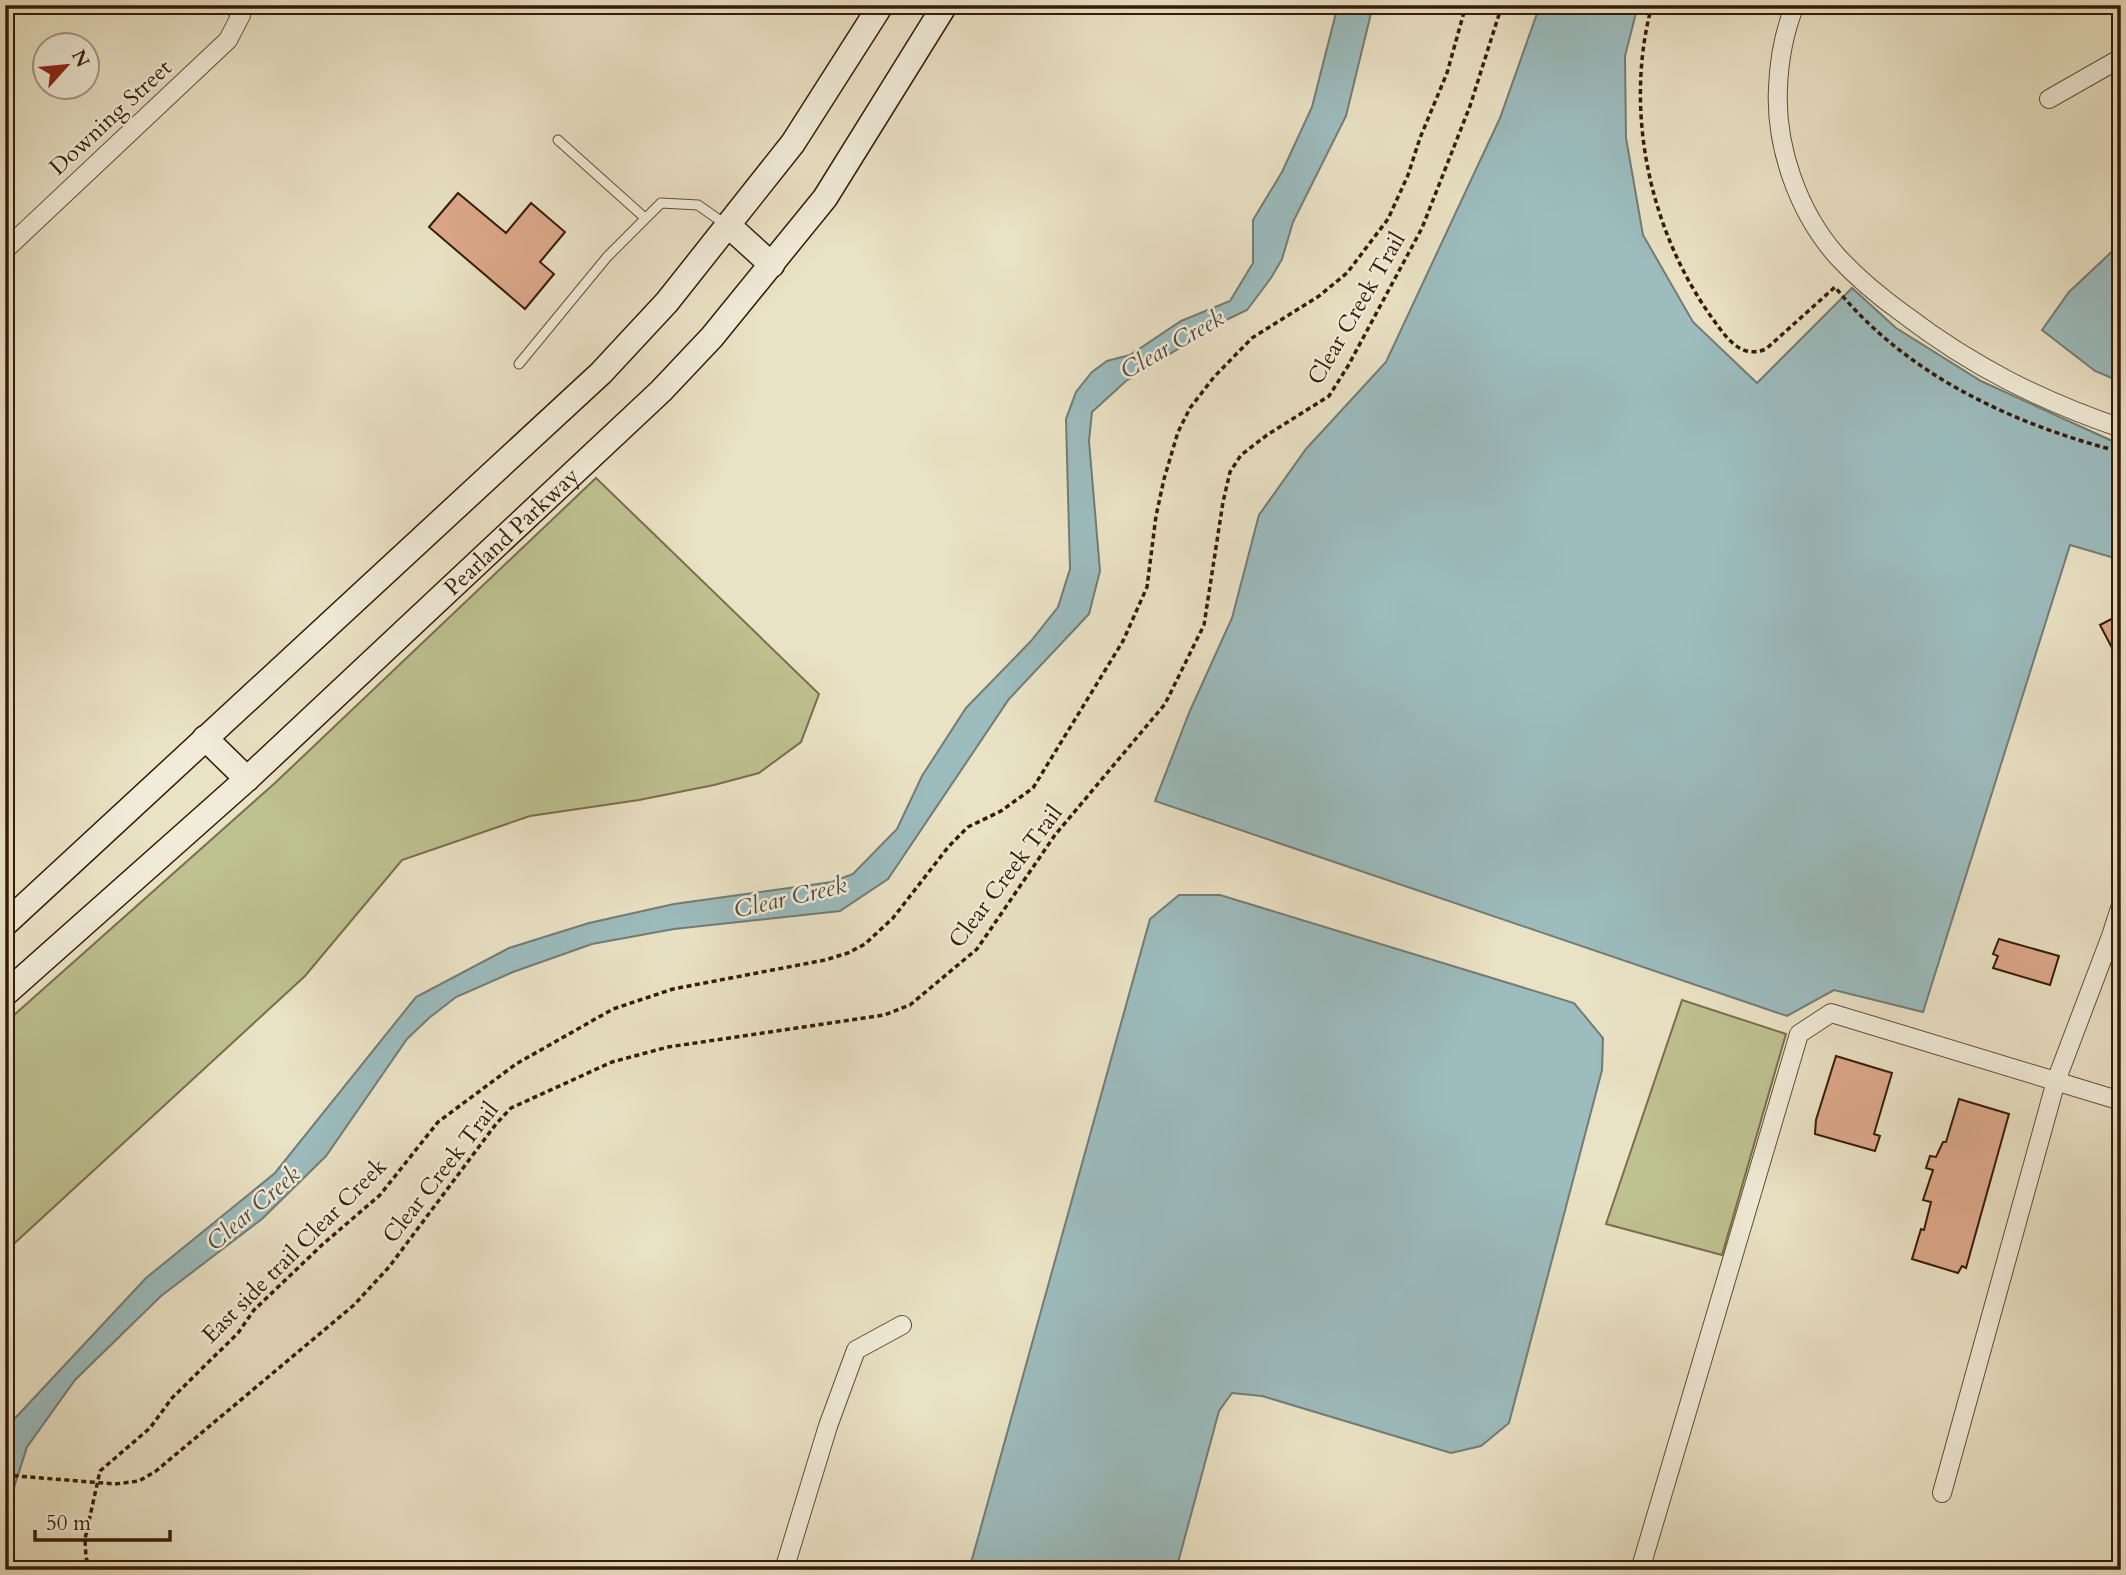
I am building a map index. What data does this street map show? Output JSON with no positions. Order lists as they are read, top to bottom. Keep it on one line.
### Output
{"streets":{"main road":["Pearland Parkway"],"street":["Downing Street"],"path":["Clear Creek Trail","East side trail Clear Creek"]},"crossings":[["Clear Creek Trail","East side trail Clear Creek"]],"water":["Clear Creek"],"scale_bar":"50 m","north":"top right"}
